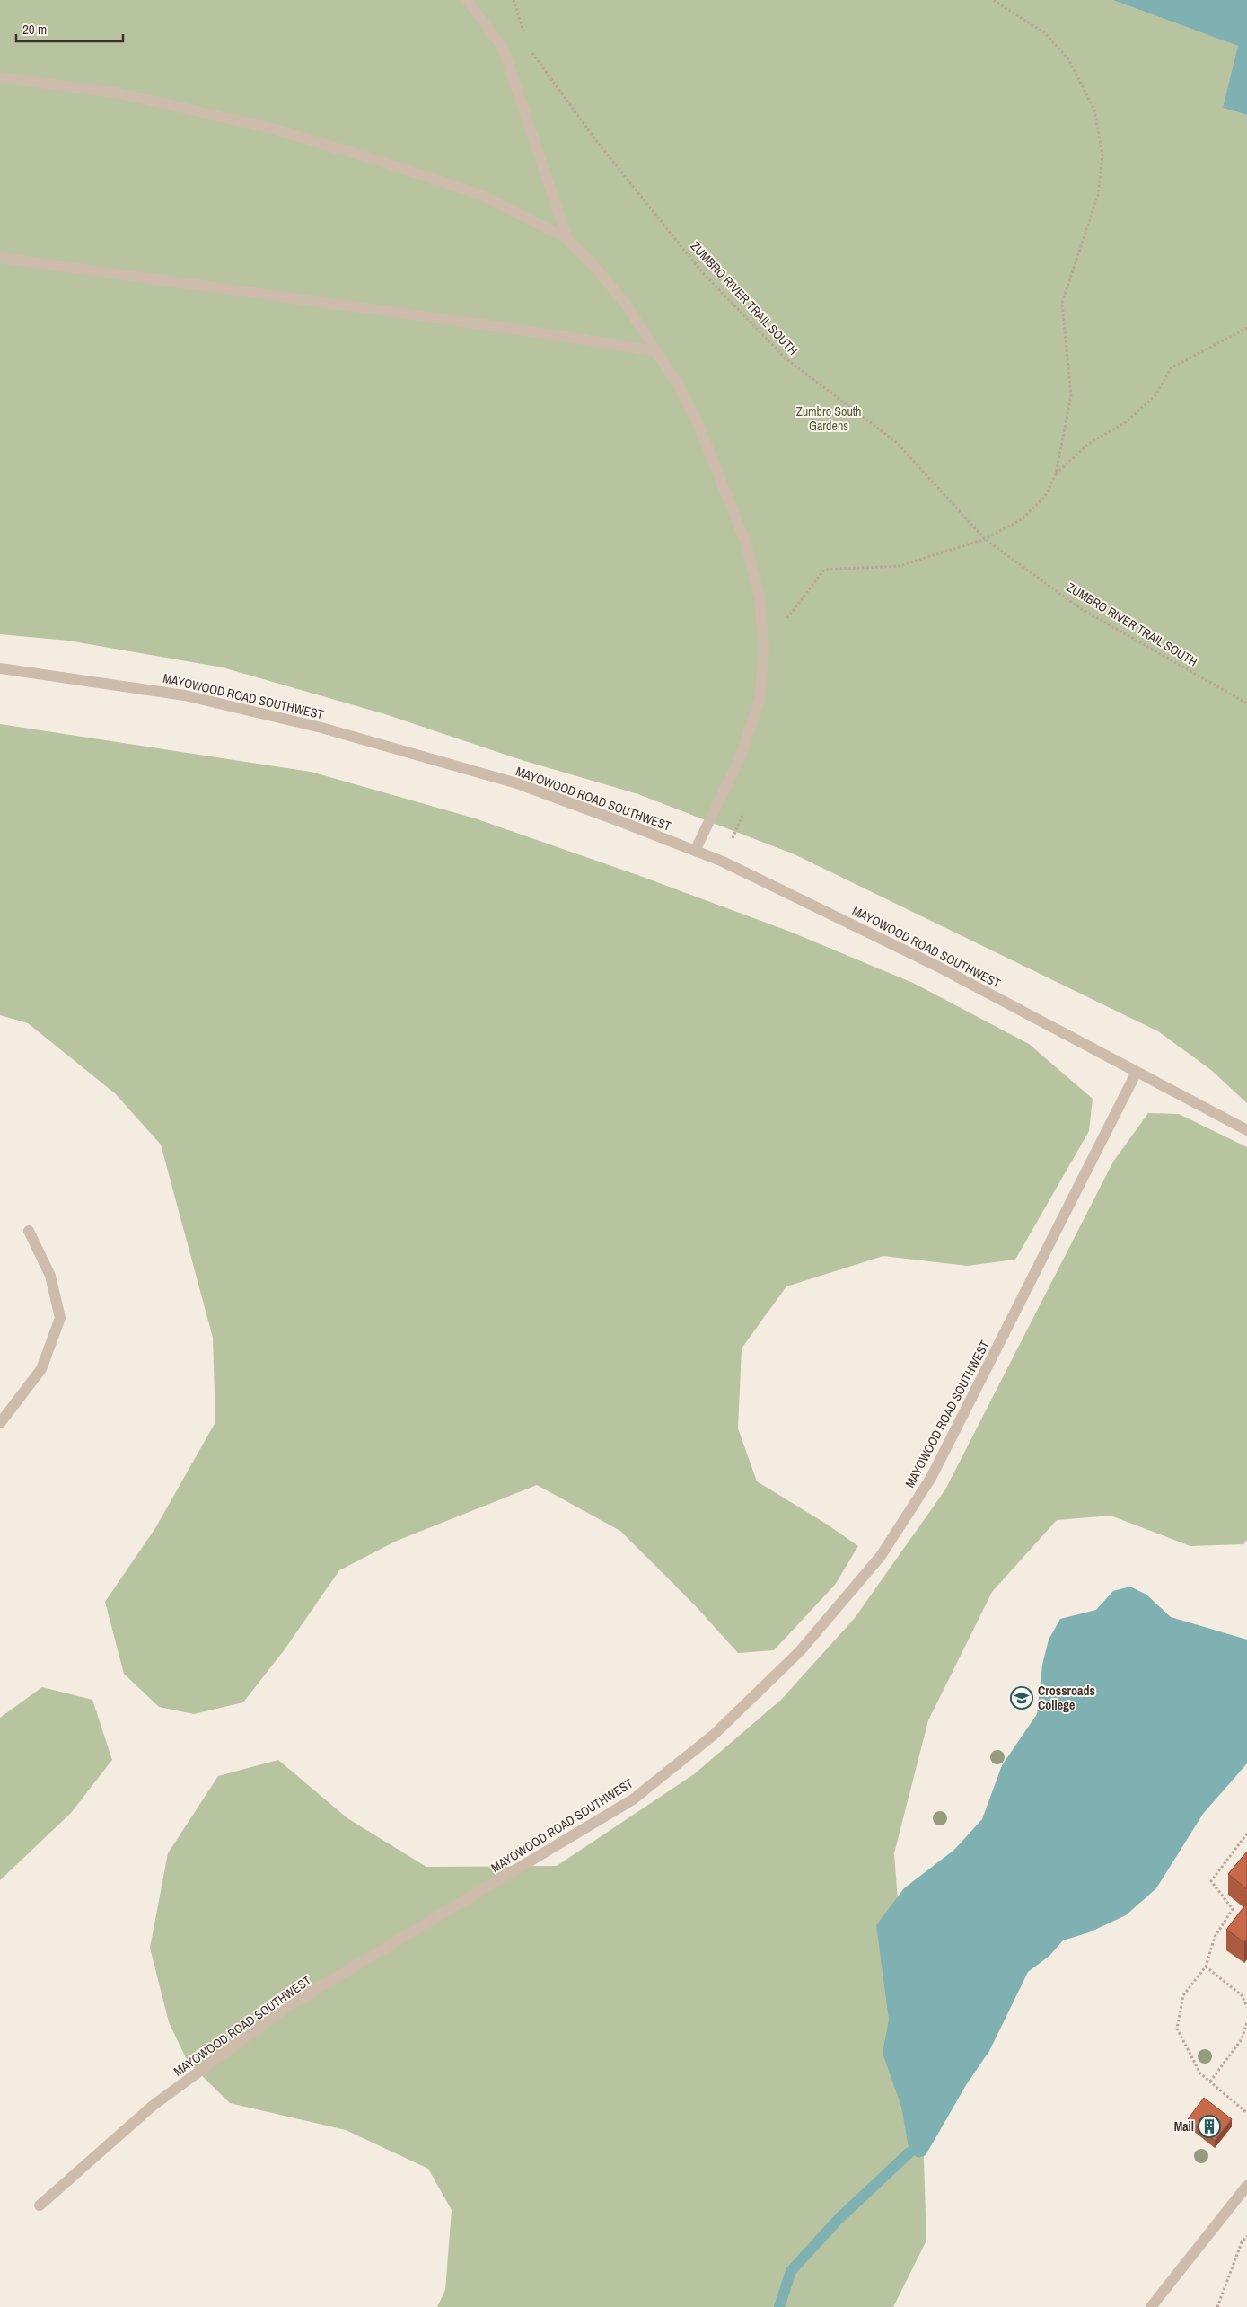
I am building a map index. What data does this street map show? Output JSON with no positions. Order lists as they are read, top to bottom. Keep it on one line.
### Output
{"streets":{"street":["MAYOWOOD ROAD SOUTHWEST"],"path":["ZUMBRO RIVER TRAIL SOUTH"]},"parks":["Zumbro South Gardens"],"places":{"school or university":["Crossroads College"],"building":["Mail"]},"scale_bar":"20 m"}
